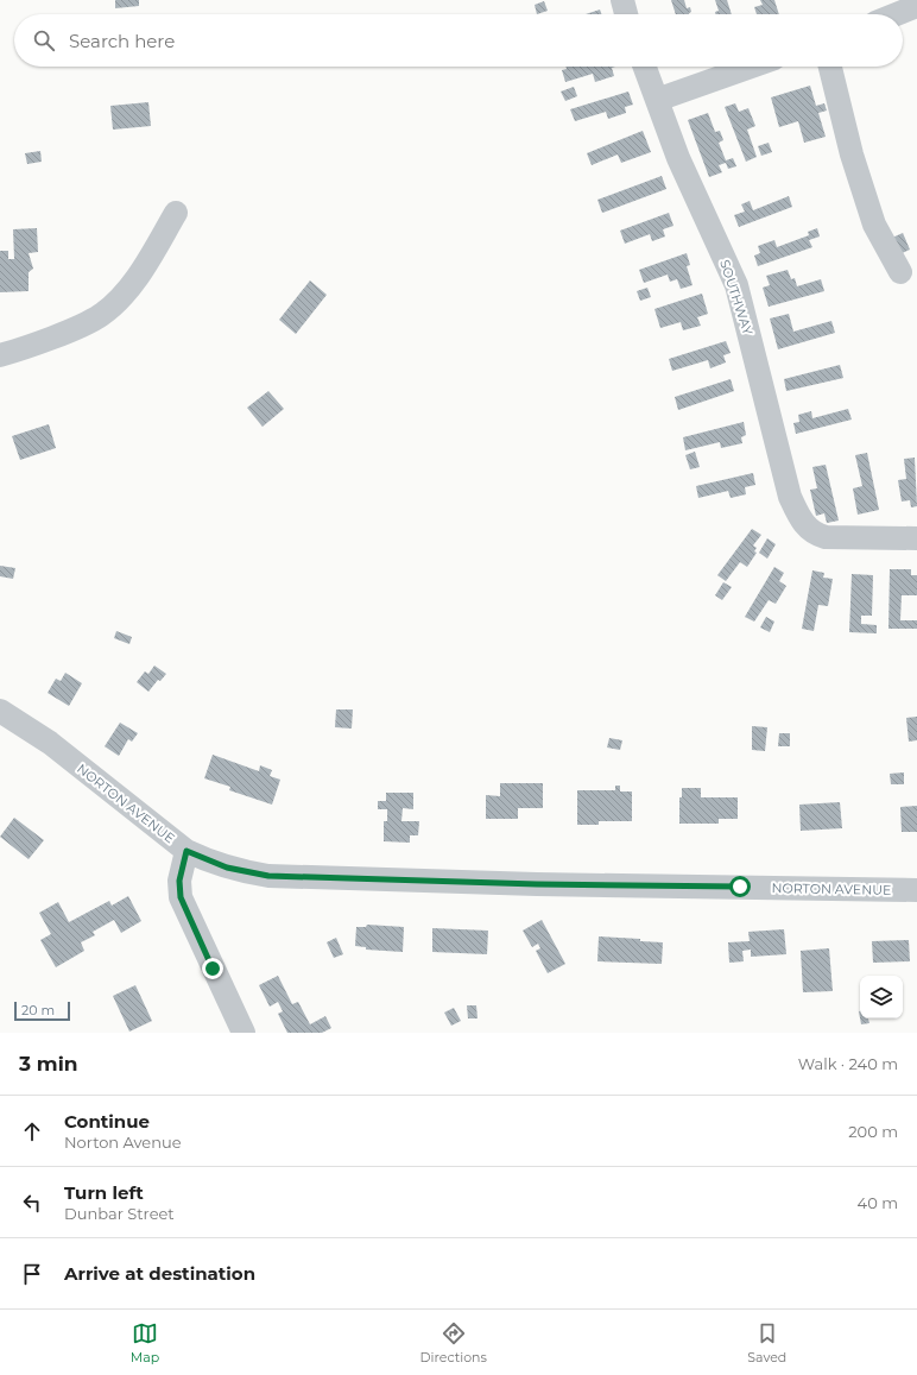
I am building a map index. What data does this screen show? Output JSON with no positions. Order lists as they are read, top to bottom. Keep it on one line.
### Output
{"streets":{"street":["SOUTHWAY","NORTON AVENUE"]},"scale_bar":"20 m","page":{"search":"Search here","scale":"20 m","heading":["3 min","Walk · 240 m"],"list":[["Continue","Norton Avenue","200 m"],["Turn left","Dunbar Street","40 m"],"Arrive at destination"],"nav":["Map","Directions","Saved"]}}
